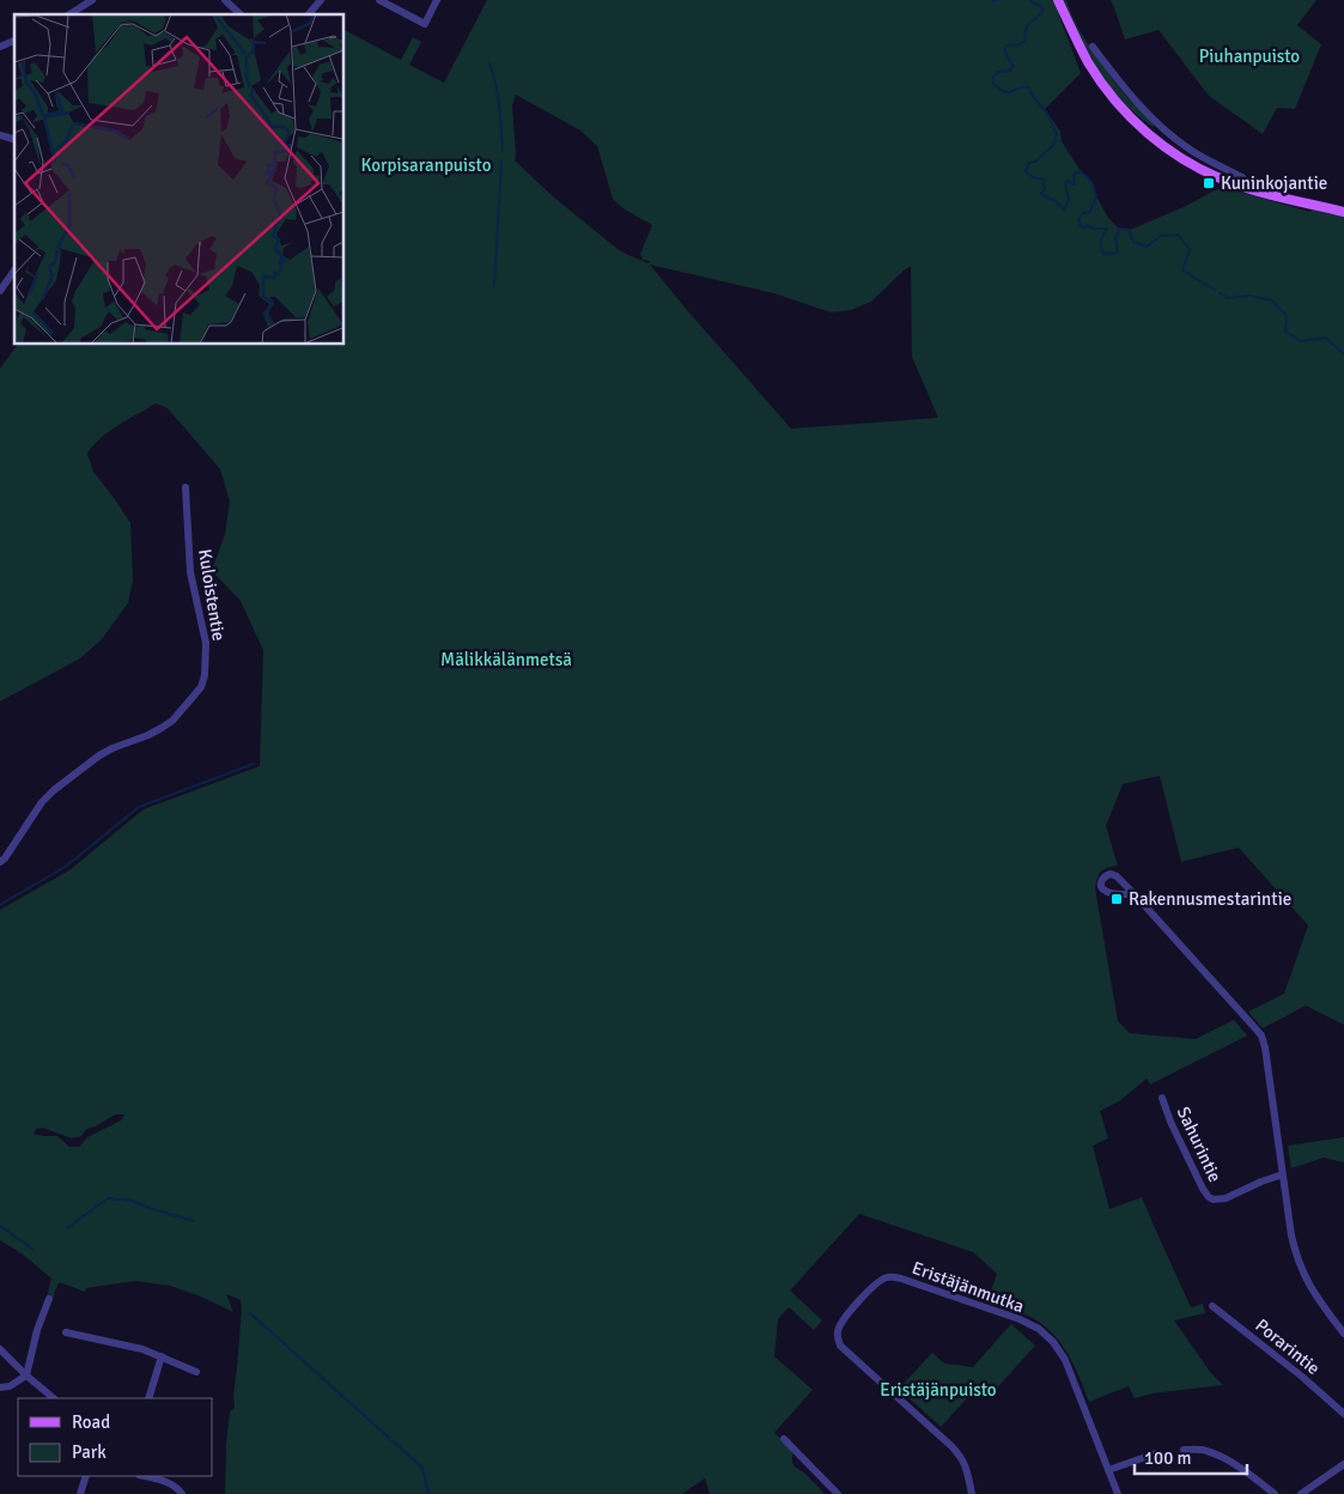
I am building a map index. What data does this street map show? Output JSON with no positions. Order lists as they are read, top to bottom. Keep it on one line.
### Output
{"streets":{"street":["Kuloistentie","Sahurintie","Eristäjänmutka","Porarintie"]},"parks":["Piuhanpuisto","Korpisaranpuisto","Mälikkälänmetsä","Eristäjänpuisto"],"places":{"transit":["Kuninkojantie","Rakennusmestarintie"]},"legend":["Road","Park"],"scale_bar":"100 m"}
